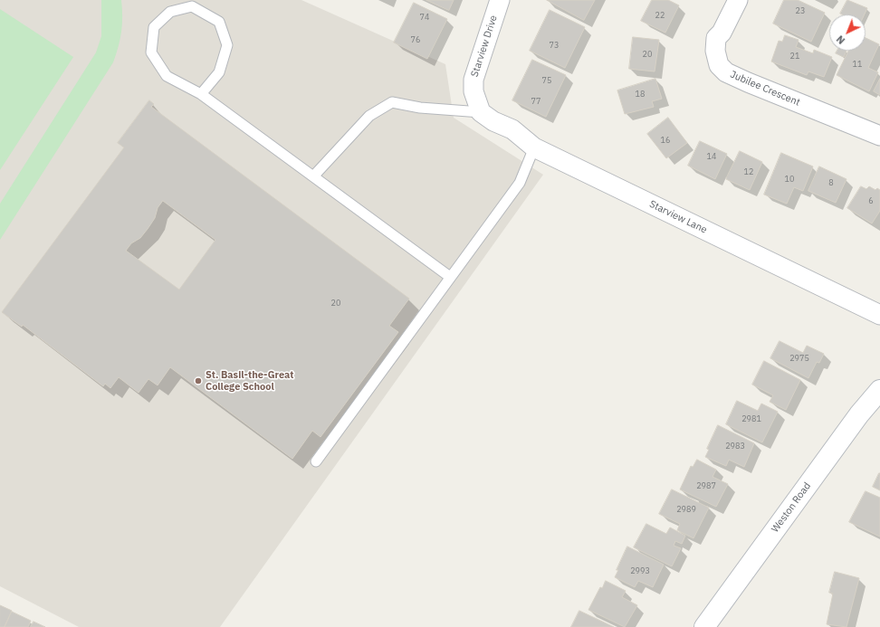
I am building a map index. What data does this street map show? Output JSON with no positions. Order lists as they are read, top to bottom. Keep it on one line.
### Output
{"streets":{"main road":["Weston Road"],"street":["Starview Drive","Jubilee Crescent","Starview Lane"]},"crossings":[["Starview Drive","Starview Lane"]],"places":["St. Basil-the-Great College School"],"house_numbers":["23","22","74","76","73","20","21","11","75","18","77","16","14","12","10","8","6","20","2975","2981","2983","2987","2989","2993"],"north":"bottom left"}
